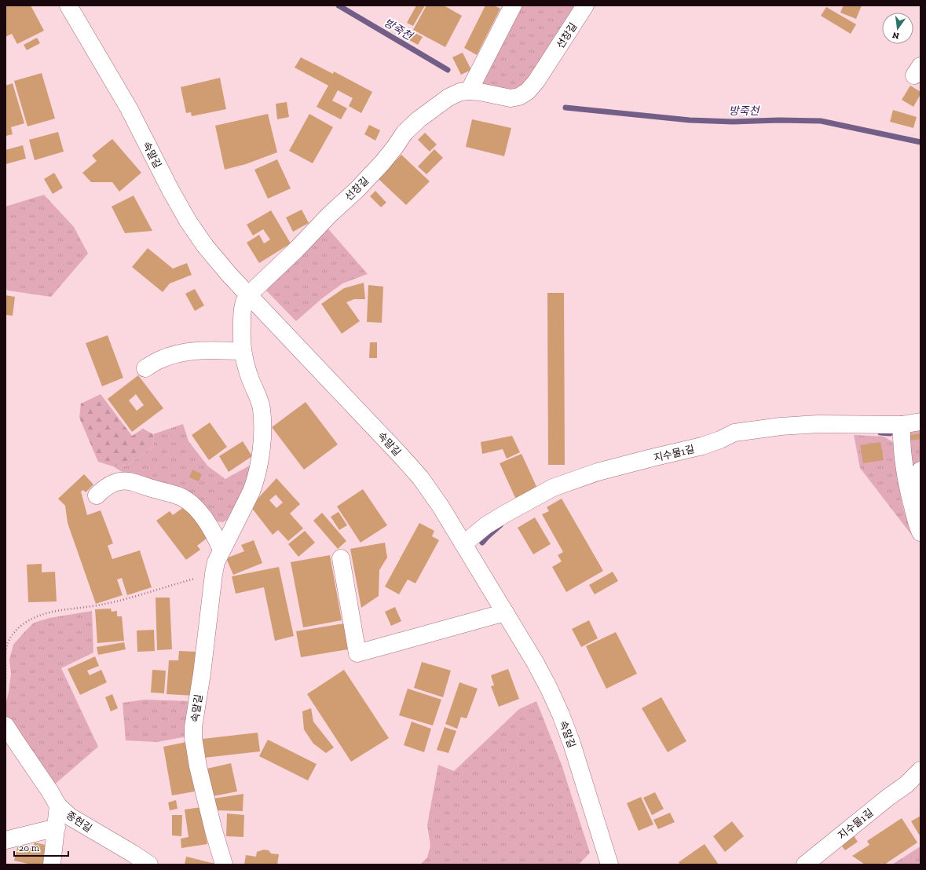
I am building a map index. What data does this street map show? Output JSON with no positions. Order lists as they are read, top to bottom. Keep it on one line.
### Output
{"streets":{"street":["선창길","속말길","지수물1길","종현길"]},"crossings":[["선창길","속말길"],["속말길","지수물1길"]],"water":["방죽천"],"scale_bar":"20 m","north":"bottom"}
